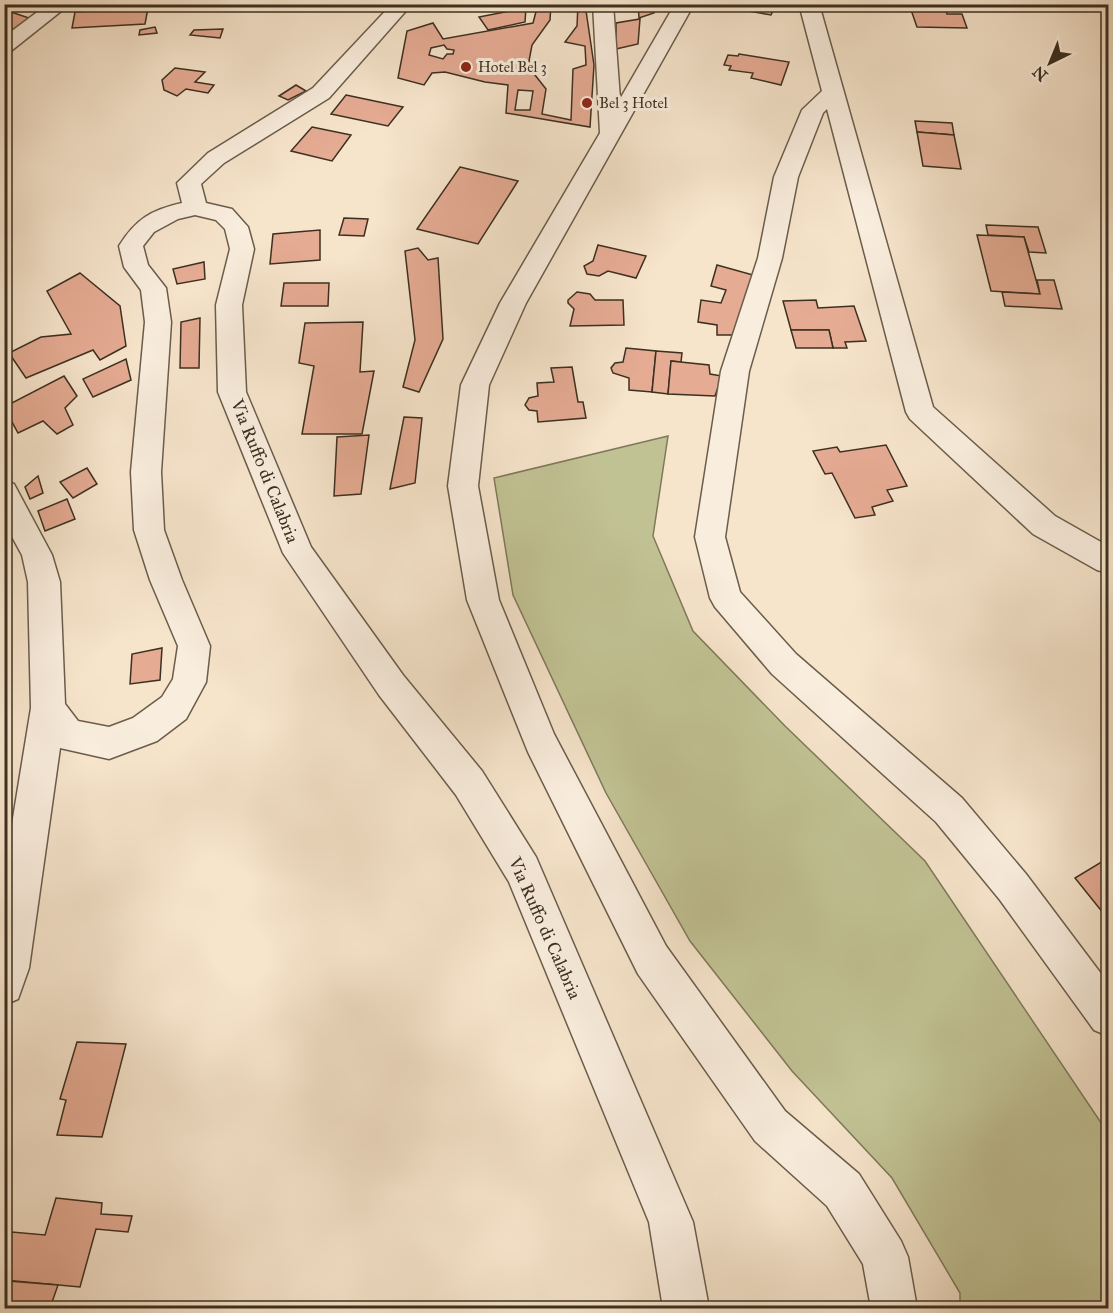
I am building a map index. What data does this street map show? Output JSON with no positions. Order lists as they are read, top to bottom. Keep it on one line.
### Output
{"streets":{"street":["Via Ruffo di Calabria"]},"places":["Hotel Bel 3","Bel 3 Hotel"],"north":"bottom left"}
